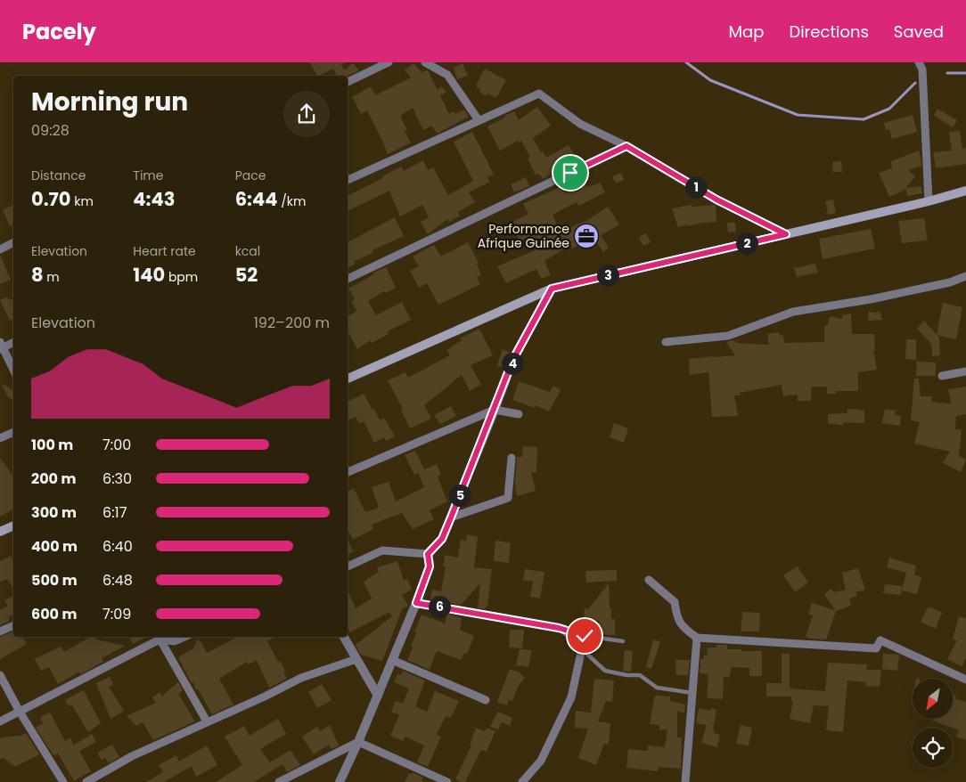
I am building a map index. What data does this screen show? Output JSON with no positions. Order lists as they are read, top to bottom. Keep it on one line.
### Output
{"places":{"office":["Performance Afrique Guinée"]},"north":"bottom left","page":{"header":"Pacely","nav":["Map","Directions","Saved"],"heading":["Morning run","09:28"],"stats":[["Distance","0.70 km"],["Time","4:43"],["Pace","6:44 /km"],["Elevation","8 m"],["Heart rate","140 bpm"],["kcal","52"]],"pins":["1","2","3","4","5","6"],"chart":["Elevation","192–200 m"],"list":[{"name":"100 m","note":"7:00"},{"name":"200 m","note":"6:30"},{"name":"300 m","note":"6:17"},{"name":"400 m","note":"6:40"},{"name":"500 m","note":"6:48"},{"name":"600 m","note":"7:09"}]}}
